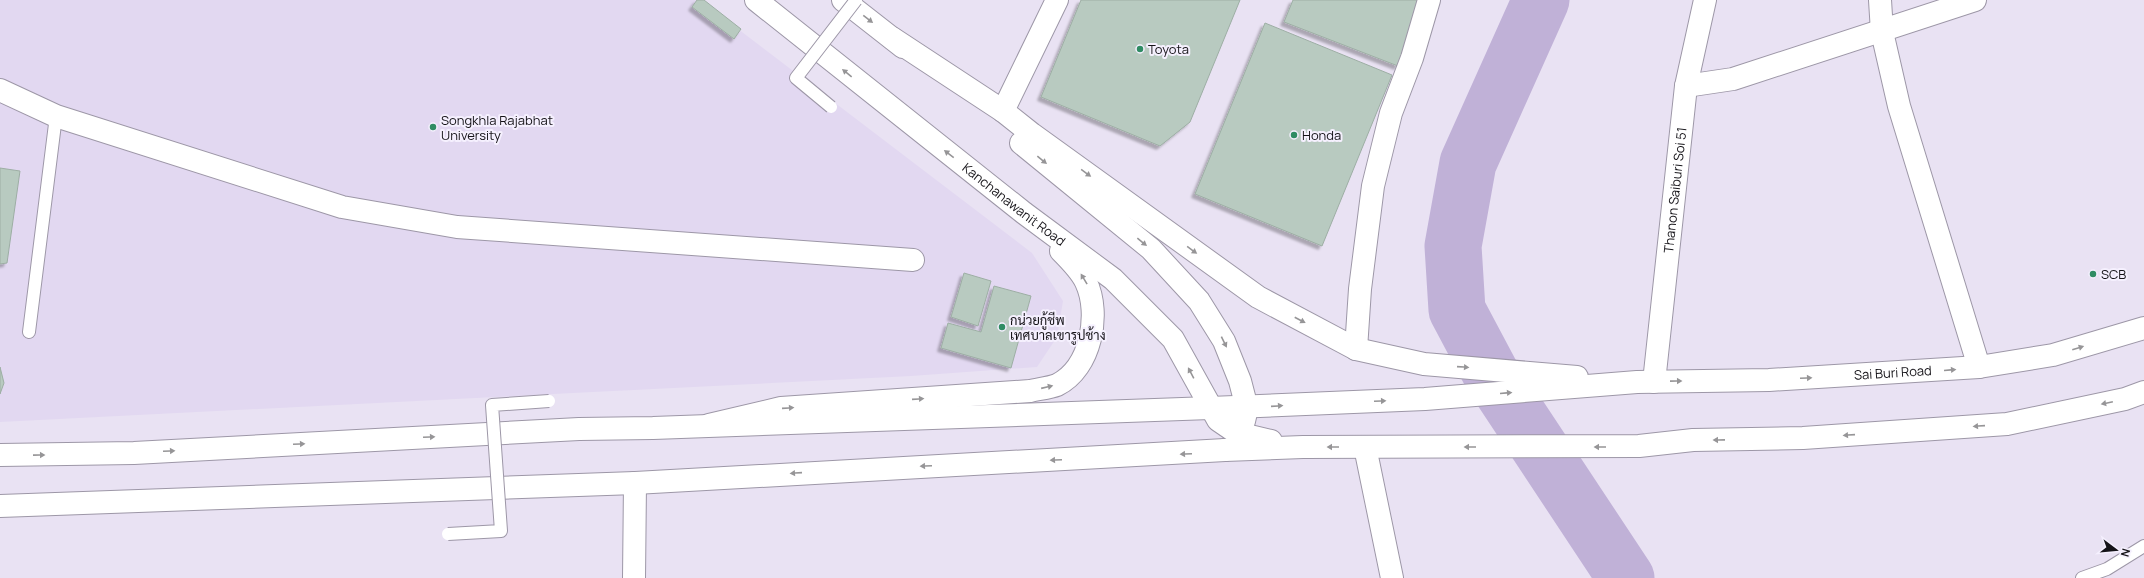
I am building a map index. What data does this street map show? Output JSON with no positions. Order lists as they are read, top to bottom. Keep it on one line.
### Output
{"streets":{"main road":["Thanon Saiburi Soi 51","Kanchanawanit Road","Sai Buri Road"]},"crossings":[["Thanon Saiburi Soi 51","Sai Buri Road"]],"places":["Toyota","Songkhla Rajabhat University","Honda","SCB","กน่วยกู้ชีพ เทศบาลเขารูปช้าง"],"north":"right"}
